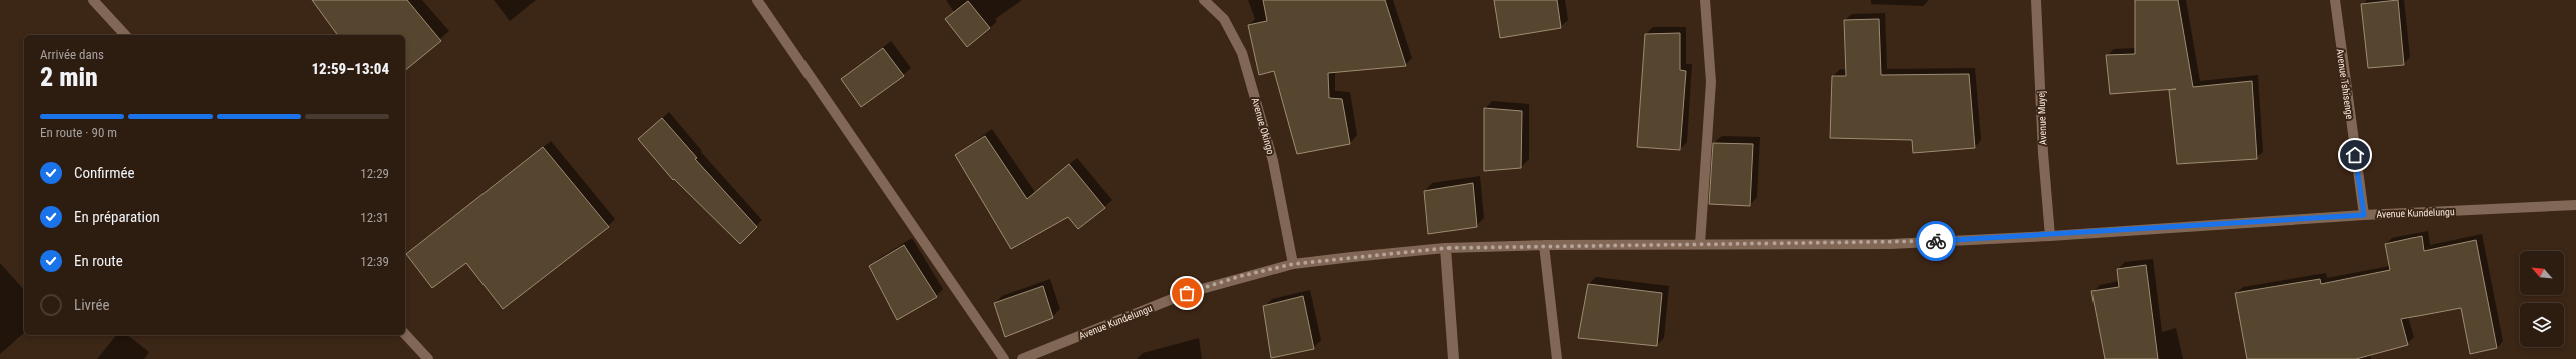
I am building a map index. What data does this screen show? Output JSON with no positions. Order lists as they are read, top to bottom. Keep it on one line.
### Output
{"streets":{"street":["Avenue Tshisenge","Avenue Muyej","Avenue Okingo","Avenue Kundelungu"]},"crossings":[["Avenue Tshisenge","Avenue Kundelungu"],["Avenue Muyej","Avenue Kundelungu"],["Avenue Okingo","Avenue Kundelungu"]],"north":"top left","page":{"heading":["2 min","Arrivée dans","12:59–13:04"],"bar":"En route · 90 m","list":[["Confirmée","12:29"],["En préparation","12:31"],["En route","12:39"],"Livrée"]}}
